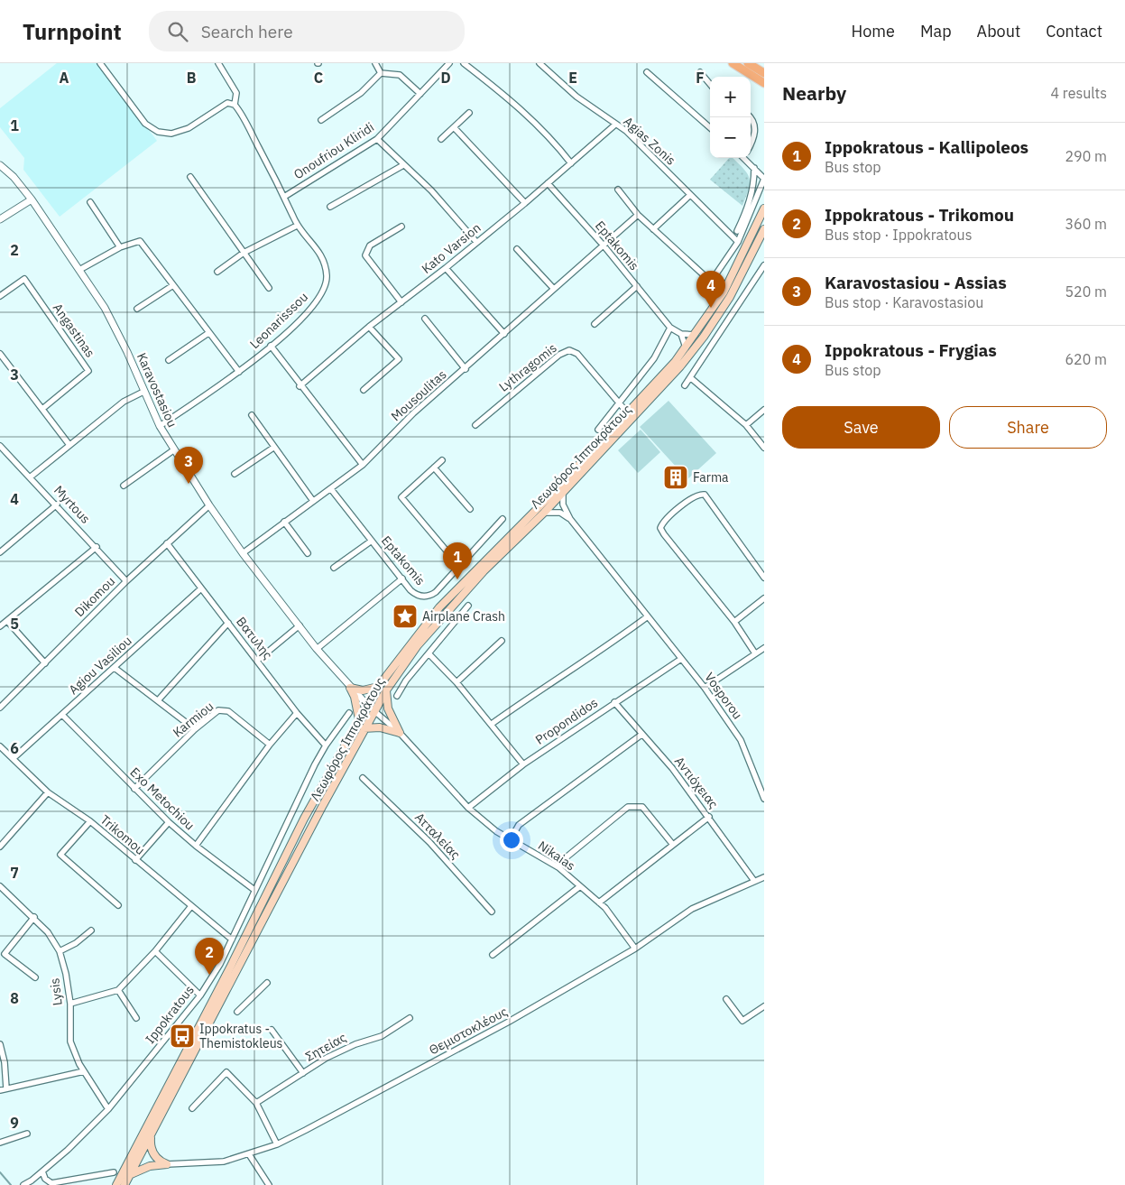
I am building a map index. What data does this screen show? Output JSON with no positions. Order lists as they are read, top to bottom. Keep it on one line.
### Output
{"streets":{"main road":["Λεωφόρος Ιπποκράτους"],"street":["Agias Zonis","Onoufriou Kliridi","Eptakomis","Kato Varsion","Leonarisssou","Angastinas","Lythragomis","Karavostasiou","Mousoulitas","Myrtous","Dikomou","Βατυλης","Agiou Vasiliou","Vosporou","Karmiou","Propondidos","Αντιόχειας","Exo Metochiou","Trikomou","Ατταλείας","Nikaias","Lysis","Ippokratous","Θεμιστοκλέους","Σητείας"]},"crossings":[["Agias Zonis","Kato Varsion"],["Onoufriou Kliridi","Leonarisssou"],["Eptakomis","Kato Varsion"],["Eptakomis","Mousoulitas"],["Leonarisssou","Karavostasiou"],["Lythragomis","Λεωφόρος Ιπποκράτους"],["Karavostasiou","Mousoulitas"],["Karavostasiou","Λεωφόρος Ιπποκράτους"],["Karavostasiou","Dikomou"],["Karavostasiou","Nikaias"],["Λεωφόρος Ιπποκράτους","Vosporou"],["Λεωφόρος Ιπποκράτους","Nikaias"],["Myrtous","Dikomou"],["Dikomou","Βατυλης"],["Βατυλης","Agiou Vasiliou"],["Βατυλης","Ippokratous"],["Agiou Vasiliou","Exo Metochiou"],["Agiou Vasiliou","Trikomou"],["Vosporou","Propondidos"],["Karmiou","Exo Metochiou"],["Propondidos","Αντιόχειας"],["Propondidos","Nikaias"],["Αντιόχειας","Θεμιστοκλέους"],["Exo Metochiou","Ippokratous"],["Trikomou","Ippokratous"],["Nikaias","Θεμιστοκλέους"],["Lysis","Ippokratous"]],"places":{"building":["Farma"],"place":["Airplane Crash"],"bus stop":["Ippokratus - Themistokleus"]},"page":{"header":"Turnpoint","search":"Search here","nav":["Home","Map","About","Contact"],"heading":["Nearby","4 results"],"map_buttons":["+","−"],"list":[{"mark":"1","name":"Ippokratous - Kallipoleos","note":"Bus stop","value":"290 m"},{"mark":"2","name":"Ippokratous - Trikomou","note":"Bus stop · Ippokratous","value":"360 m"},{"mark":"3","name":"Karavostasiou - Assias","note":"Bus stop · Karavostasiou","value":"520 m"},{"mark":"4","name":"Ippokratous - Frygias","note":"Bus stop","value":"620 m"}],"pins":["4","3","1","2"],"buttons":["Save","Share"]},"grid":{"columns":["A","B","C","D","E","F"],"rows":["1","2","3","4","5","6","7","8","9"]}}
